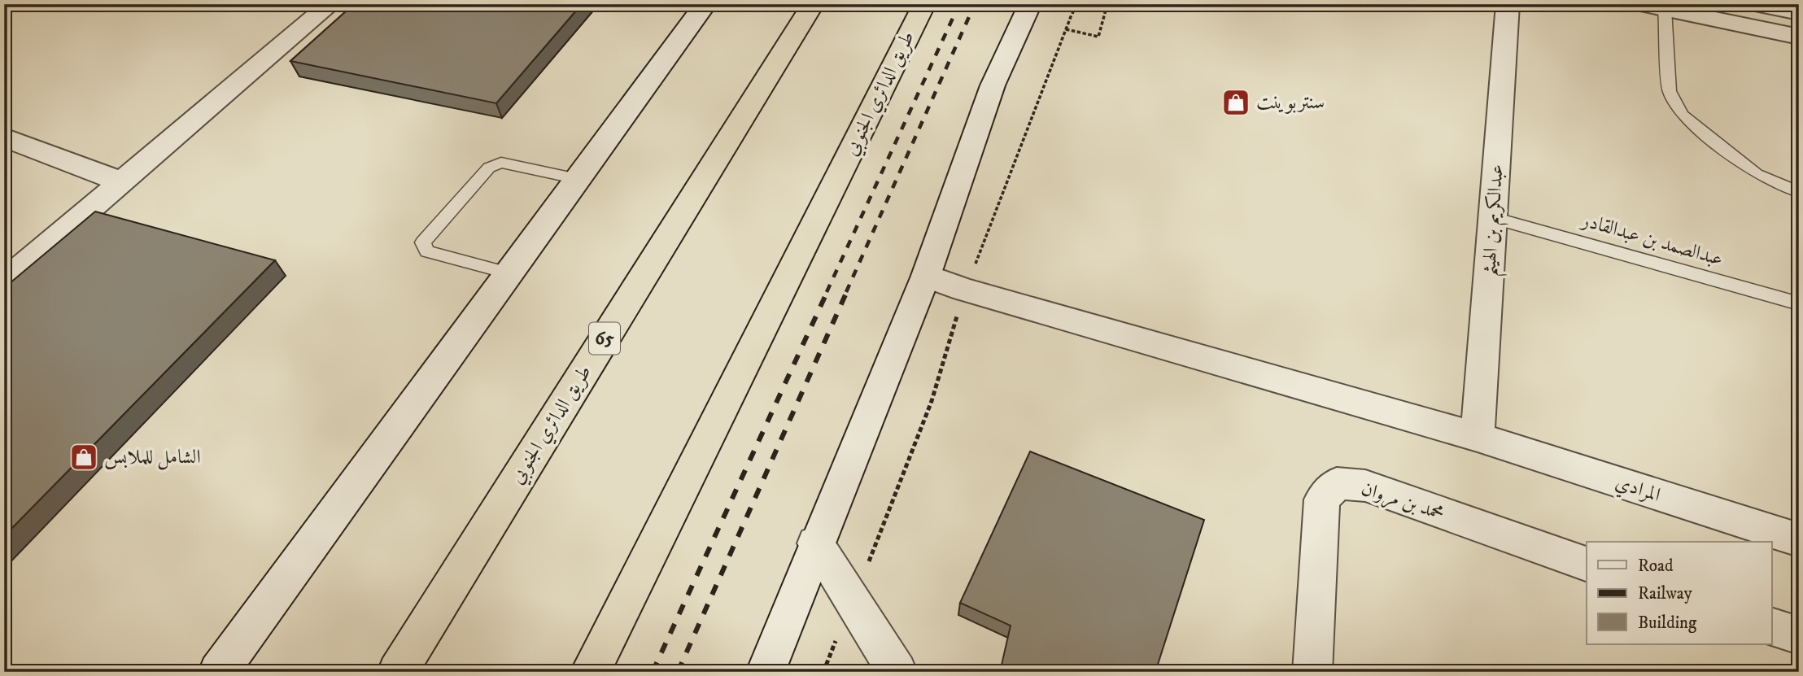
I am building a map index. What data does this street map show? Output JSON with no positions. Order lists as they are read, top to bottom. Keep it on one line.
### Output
{"streets":{"highway":["طريق الدائري الجنوبي","65"],"street":["عبدالكريم بن الهيثم","المرادي","محمد بن مروان"],"lane":["عبدالصمد بن عبدالقادر"]},"crossings":[["عبدالكريم بن الهيثم","عبدالصمد بن عبدالقادر"],["عبدالكريم بن الهيثم","المرادي"]],"places":{"shop":["سنتربوينت","الشامل للملابس"]},"legend":["Road","Railway","Building"]}
